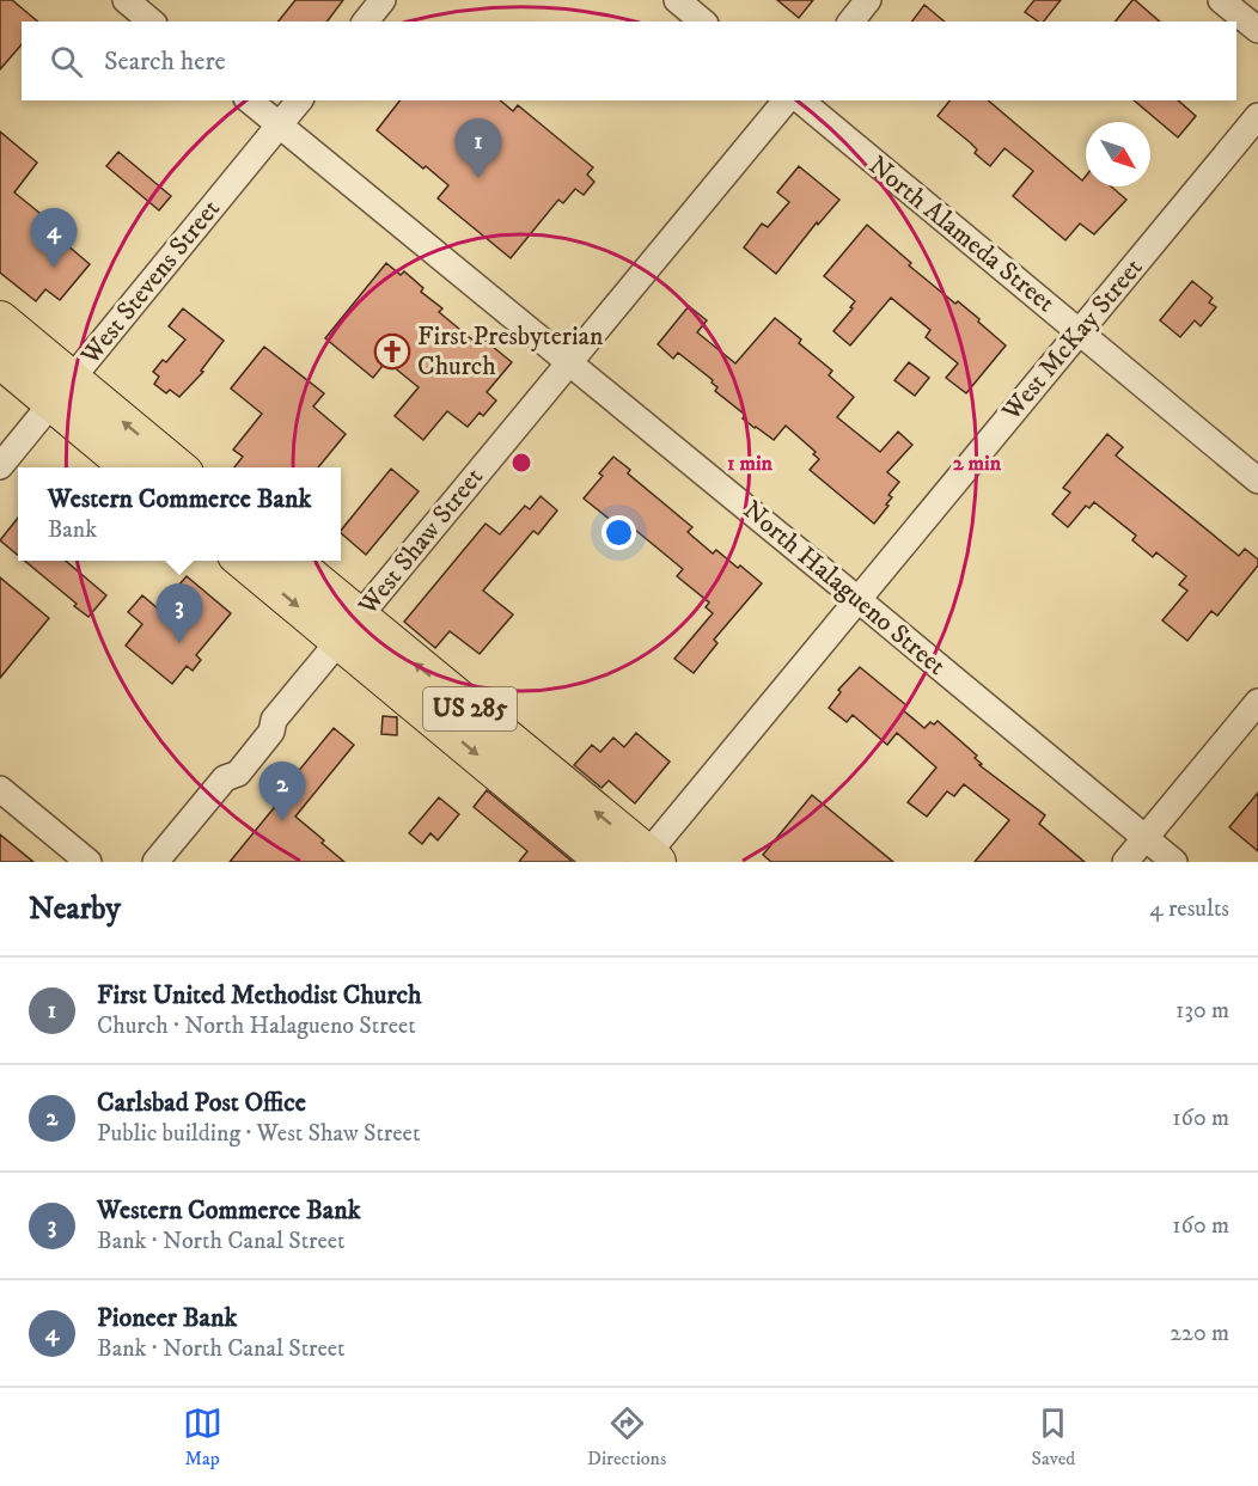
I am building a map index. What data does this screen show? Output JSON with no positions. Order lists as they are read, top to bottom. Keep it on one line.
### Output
{"streets":{"highway":["US 285"],"street":["North Alameda Street","West Stevens Street","West McKay Street","West Shaw Street","North Halagueno Street"]},"crossings":[["North Alameda Street","West McKay Street"],["West Stevens Street","North Halagueno Street"],["West McKay Street","North Halagueno Street"],["West McKay Street","US 285"],["West Shaw Street","North Halagueno Street"],["West Shaw Street","US 285"]],"places":{"church":["First Presbyterian Church"]},"north":"bottom right","page":{"search":"Search here","pins":["1","4","3","2"],"popup":["Western Commerce Bank","Bank"],"heading":["Nearby","4 results"],"list":[{"mark":"1","name":"First United Methodist Church","note":"Church · North Halagueno Street","value":"130 m"},{"mark":"2","name":"Carlsbad Post Office","note":"Public building · West Shaw Street","value":"160 m"},{"mark":"3","name":"Western Commerce Bank","note":"Bank · North Canal Street","value":"160 m"},{"mark":"4","name":"Pioneer Bank","note":"Bank · North Canal Street","value":"220 m"}],"nav":["Map","Directions","Saved"]},"rings":["1 min","2 min"]}
